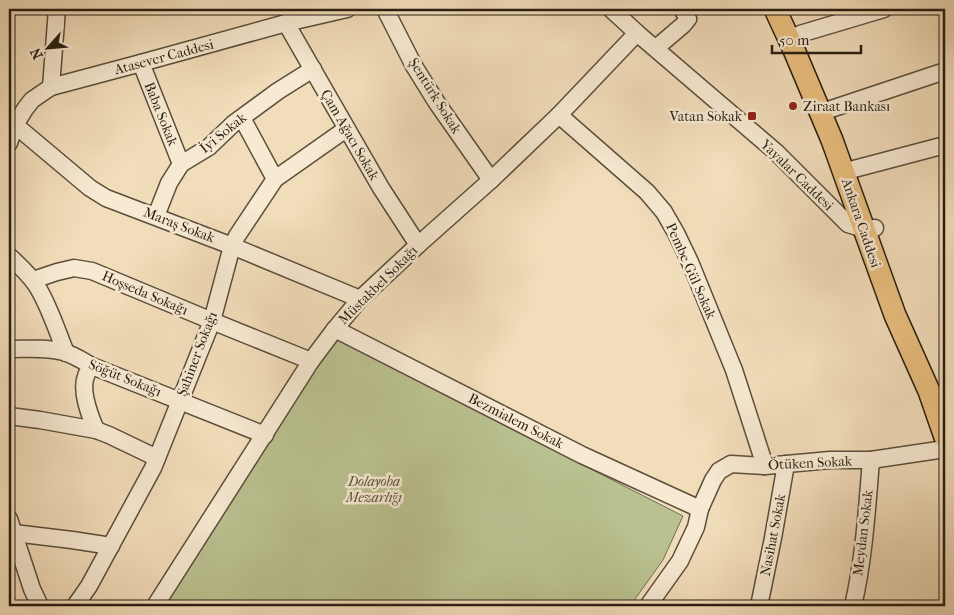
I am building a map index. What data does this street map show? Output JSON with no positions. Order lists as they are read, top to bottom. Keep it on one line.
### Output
{"streets":{"main road":["Ankara Caddesi"],"street":["Atasever Caddesi","Şentürk Sokak","Baba Sokak","İyi Sokak","Çam Ağacı Sokak","Yayalar Caddesi","Maraş Sokak","Pembe Gül Sokak","Müstakbel Sokağı","Hoşseda Sokağı","Şahiner Sokağı","Söğüt Sokağı","Bezmialem Sokak","Ötüken Sokak","Meydan Sokak","Nasihat Sokak"]},"crossings":[["Atasever Caddesi","Baba Sokak"],["Atasever Caddesi","Çam Ağacı Sokak"],["Atasever Caddesi","Maraş Sokak"],["Şentürk Sokak","Müstakbel Sokağı"],["Baba Sokak","İyi Sokak"],["İyi Sokak","Çam Ağacı Sokak"],["İyi Sokak","Maraş Sokak"],["Çam Ağacı Sokak","Müstakbel Sokağı"],["Çam Ağacı Sokak","Şahiner Sokağı"],["Yayalar Caddesi","Ankara Caddesi"],["Yayalar Caddesi","Müstakbel Sokağı"],["Maraş Sokak","Müstakbel Sokağı"],["Maraş Sokak","Şahiner Sokağı"],["Pembe Gül Sokak","Müstakbel Sokağı"],["Pembe Gül Sokak","Ötüken Sokak"],["Müstakbel Sokağı","Hoşseda Sokağı"],["Müstakbel Sokağı","Söğüt Sokağı"],["Müstakbel Sokağı","Bezmialem Sokak"],["Hoşseda Sokağı","Şahiner Sokağı"],["Şahiner Sokağı","Söğüt Sokağı"],["Bezmialem Sokak","Ötüken Sokak"],["Ötüken Sokak","Meydan Sokak"],["Ötüken Sokak","Nasihat Sokak"]],"parks":["Dolayoba Mezarlığı"],"places":{"other":["Ziraat Bankası"],"transit":["Vatan Sokak"]},"scale_bar":"50 m","north":"bottom left"}
